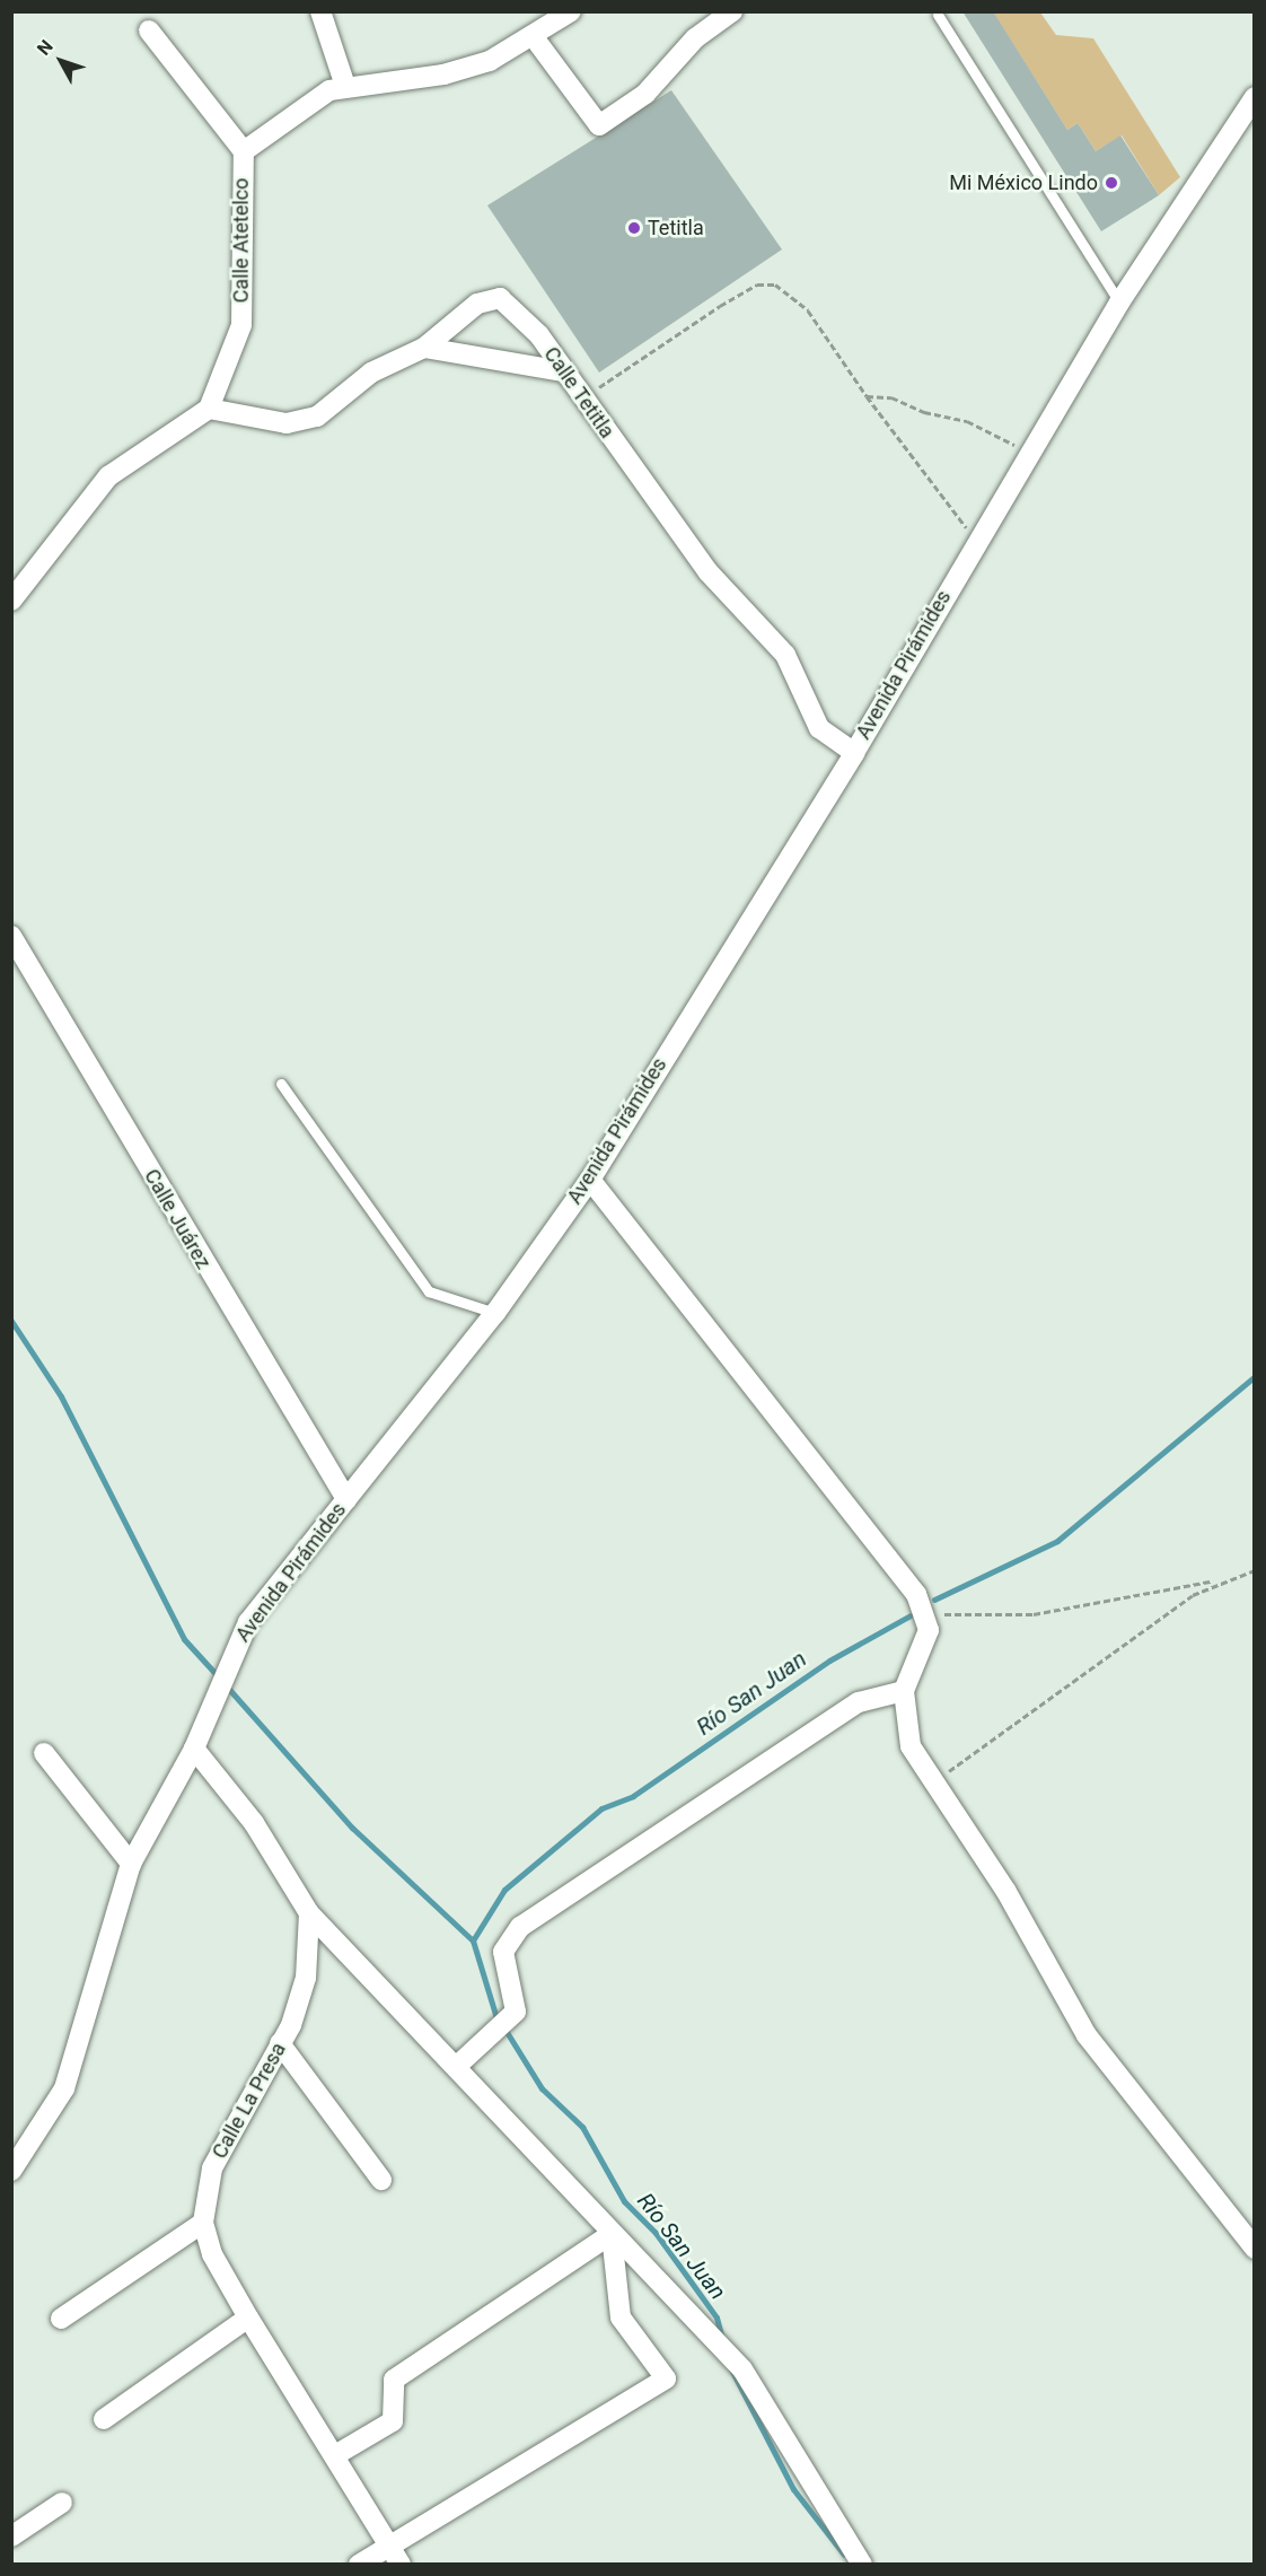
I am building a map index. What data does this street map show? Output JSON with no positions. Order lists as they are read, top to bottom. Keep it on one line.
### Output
{"streets":{"street":["Calle Atetelco","Calle Tetitla","Avenida Pirámides","Calle Juárez","Calle La Presa"]},"crossings":[["Calle Atetelco","Calle Tetitla"],["Calle Tetitla","Avenida Pirámides"],["Avenida Pirámides","Calle Juárez"]],"water":["Río San Juan"],"places":["Mi México Lindo","Tetitla"],"north":"top left"}
